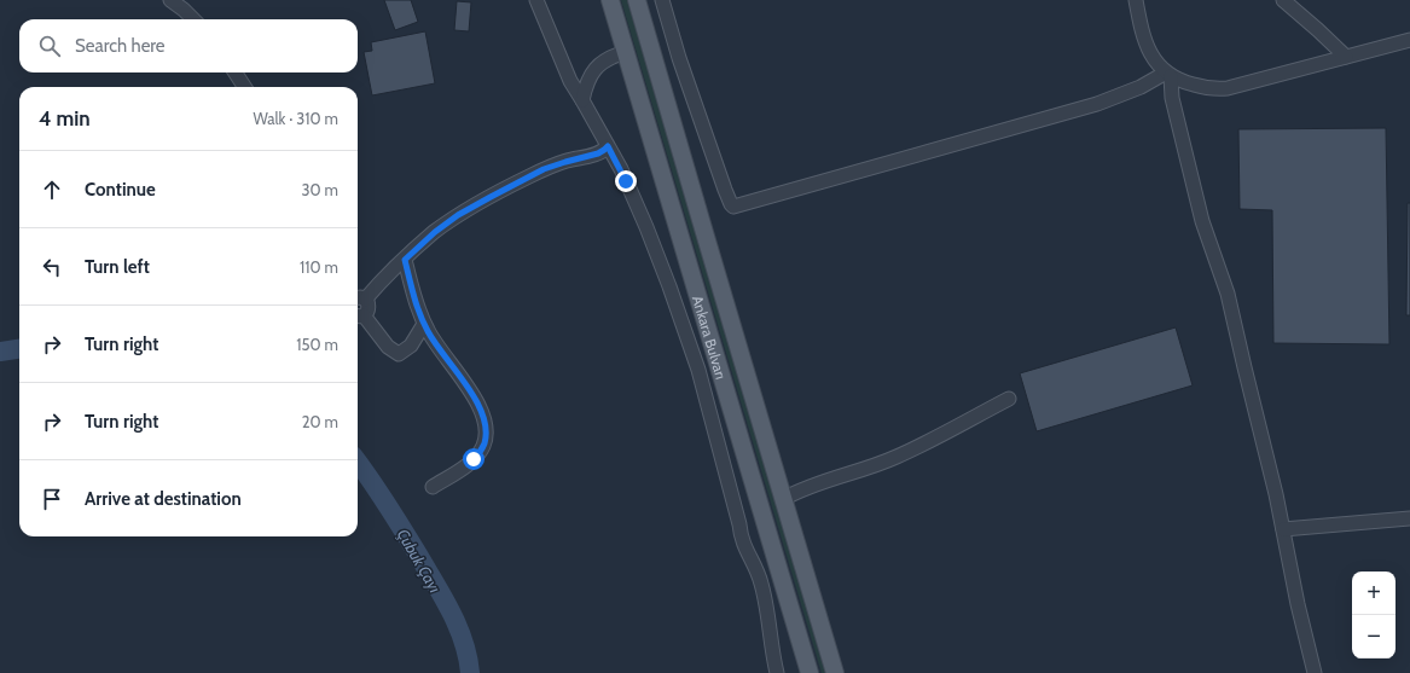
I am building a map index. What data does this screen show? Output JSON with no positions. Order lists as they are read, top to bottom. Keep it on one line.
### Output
{"streets":{"main road":["Ankara Bulvarı"]},"water":["Çubuk Çayı"],"page":{"search":"Search here","heading":["4 min","Walk · 310 m"],"list":[["Continue","30 m"],["Turn left","110 m"],["Turn right","150 m"],["Turn right","20 m"],"Arrive at destination"],"map_buttons":["+","−"]}}
